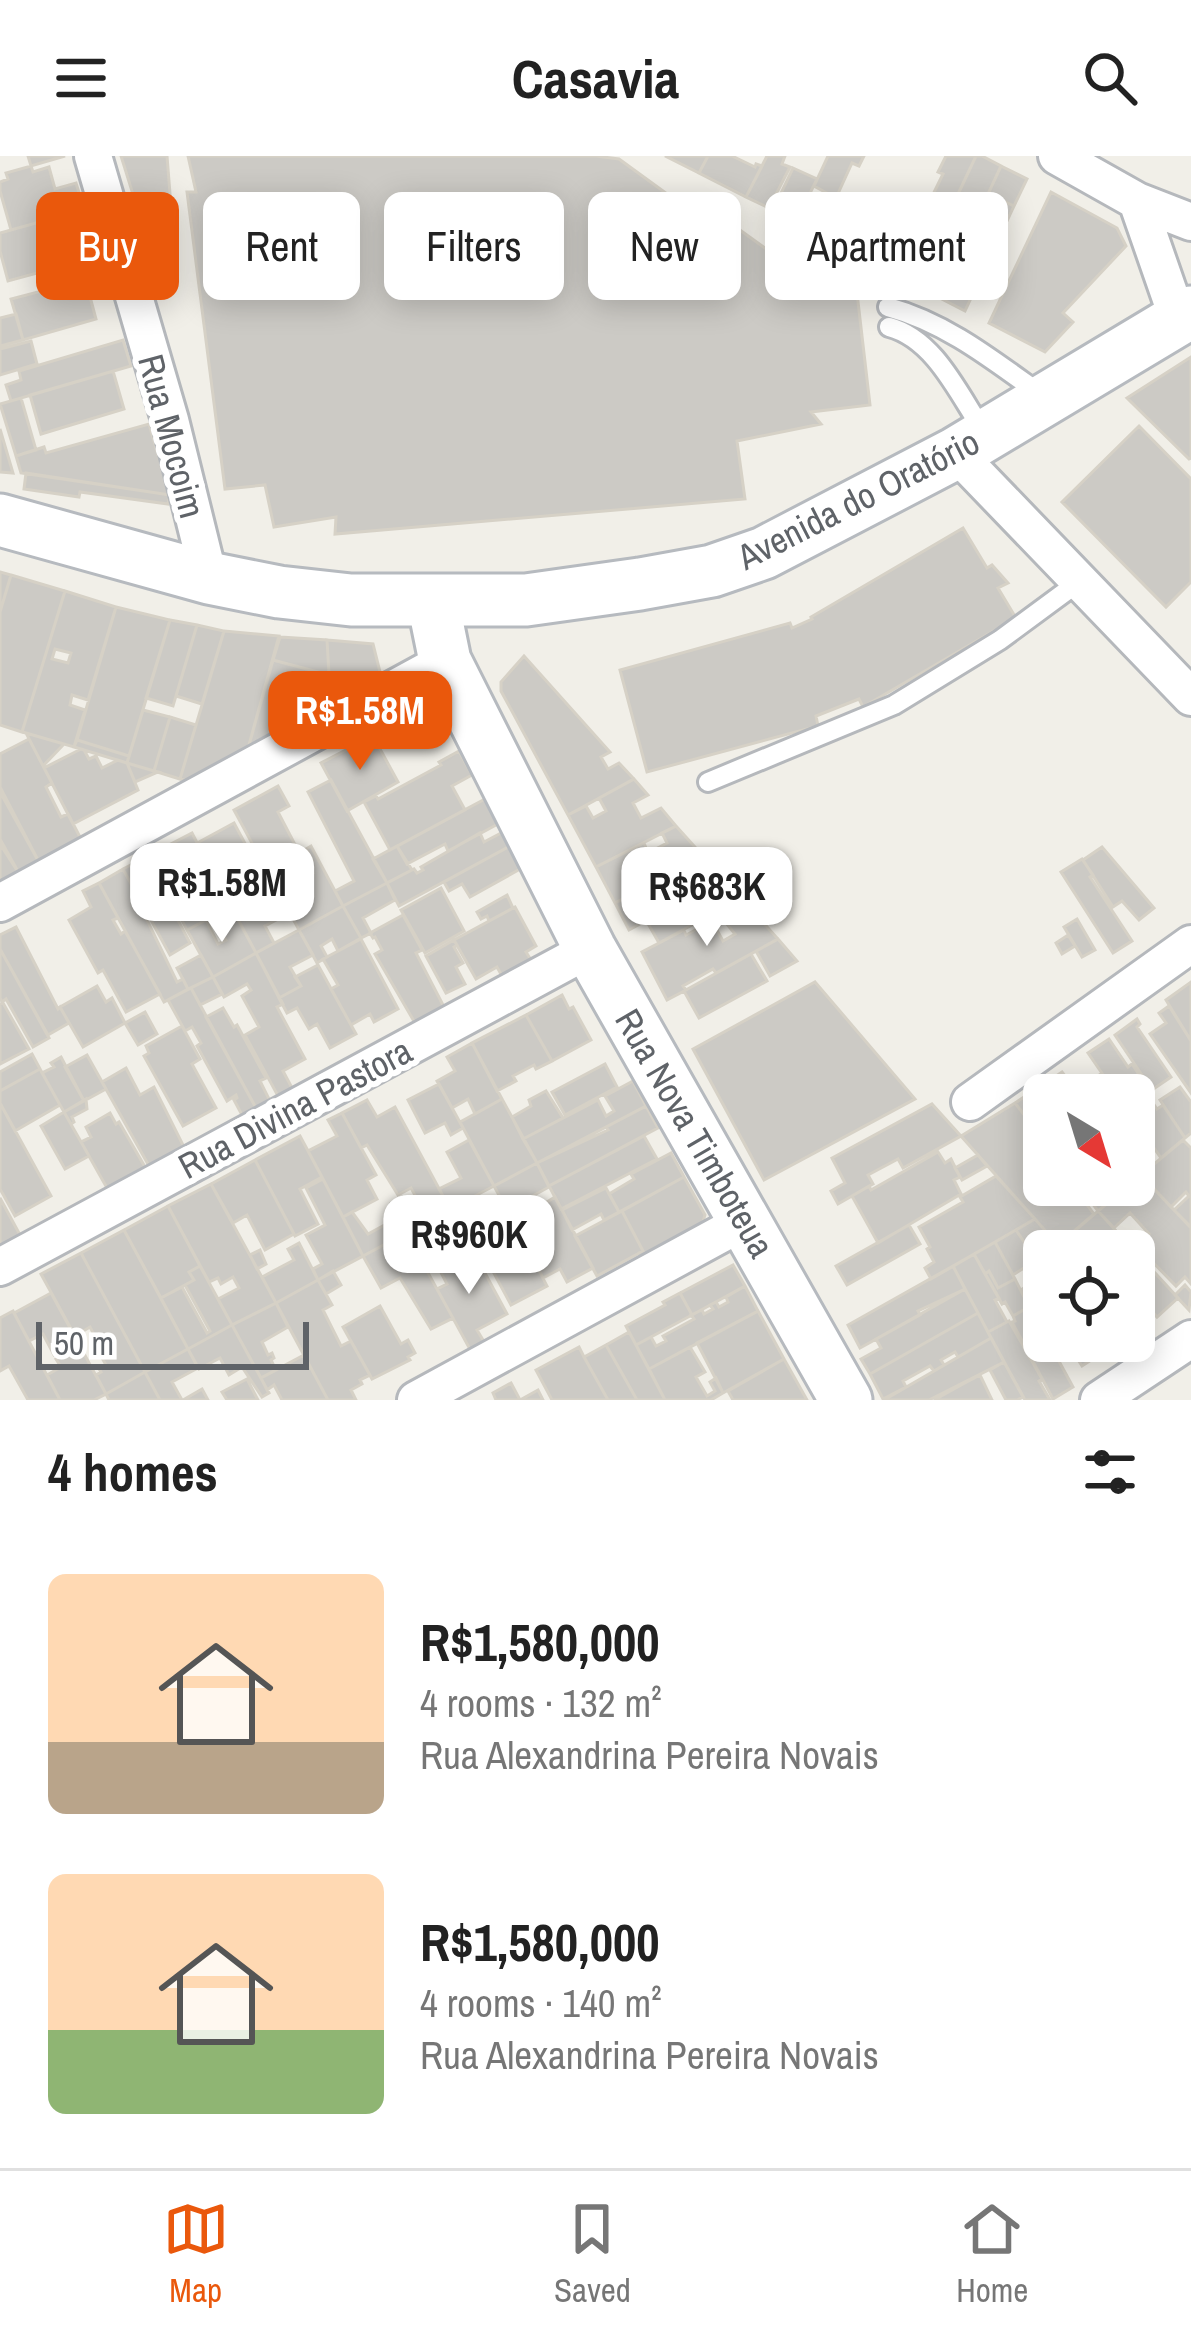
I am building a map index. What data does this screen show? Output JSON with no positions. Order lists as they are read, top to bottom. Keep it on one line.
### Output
{"streets":{"main road":["Avenida do Oratório","Rua Nova Timboteua"],"street":["Rua Mocoim","Rua Divina Pastora"]},"crossings":[["Rua Mocoim","Avenida do Oratório"],["Avenida do Oratório","Rua Nova Timboteua"],["Rua Divina Pastora","Rua Nova Timboteua"]],"scale_bar":"50 m","north":"bottom right","page":{"header":"Casavia","chip":["Buy","Rent","Filters","New","Apartment"],"price":["R$1.58M","R$1.58M","R$683K","R$960K"],"scale":"50 m","heading":"4 homes","list":[{"name":"R$1,580,000","note":"4 rooms · 132 m² · Rua Alexandrina Pereira Novais"},{"name":"R$1,580,000","note":"4 rooms · 140 m² · Rua Alexandrina Pereira Novais"}],"tabs":["Map","Saved","Home"]}}
